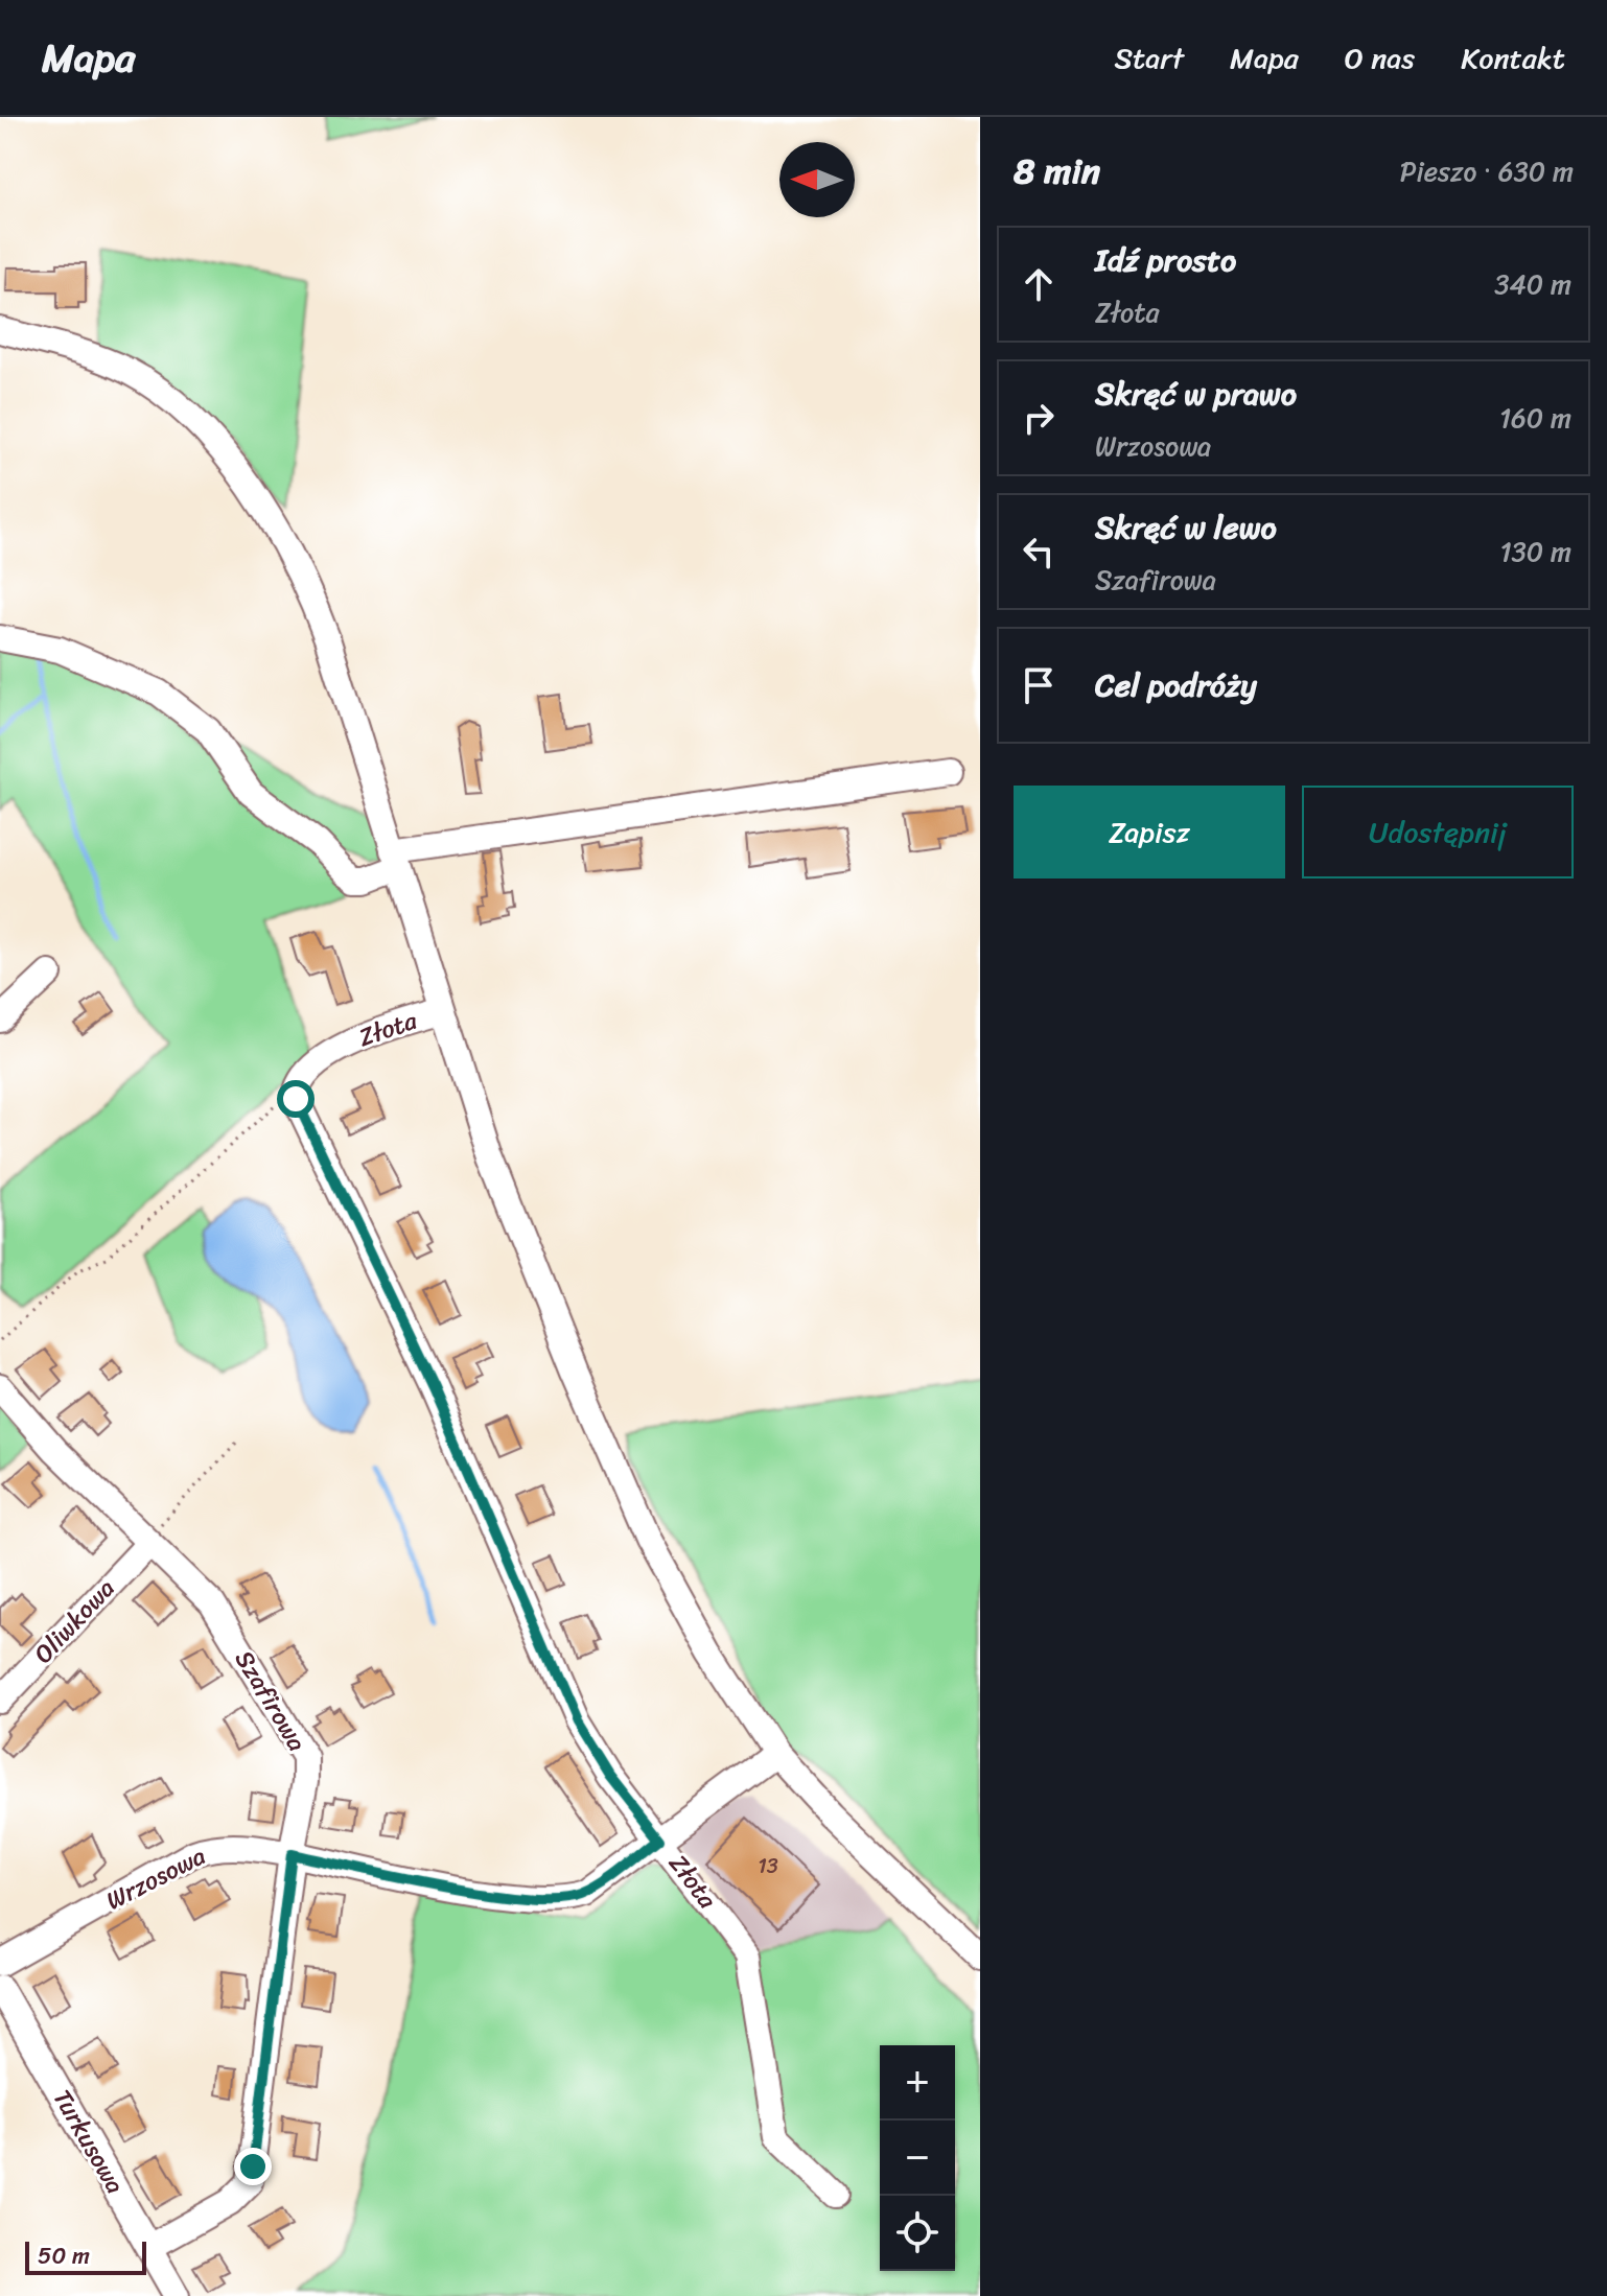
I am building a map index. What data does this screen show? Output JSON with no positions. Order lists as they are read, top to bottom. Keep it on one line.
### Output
{"streets":{"street":["Złota","Oliwkowa","Szafirowa","Wrzosowa","Turkusowa"]},"crossings":[["Złota","Wrzosowa"],["Oliwkowa","Szafirowa"],["Szafirowa","Wrzosowa"],["Szafirowa","Turkusowa"]],"house_numbers":["13"],"scale_bar":"50 m","north":"left","page":{"header":"Mapa","nav":["Start","Mapa","O nas","Kontakt"],"heading":["8 min","Pieszo · 630 m"],"list":[["Idź prosto","Złota","340 m"],["Skręć w prawo","Wrzosowa","160 m"],["Skręć w lewo","Szafirowa","130 m"],"Cel podróży"],"buttons":["Zapisz","Udostępnij"],"map_buttons":["+","−"],"scale":"50 m"}}
